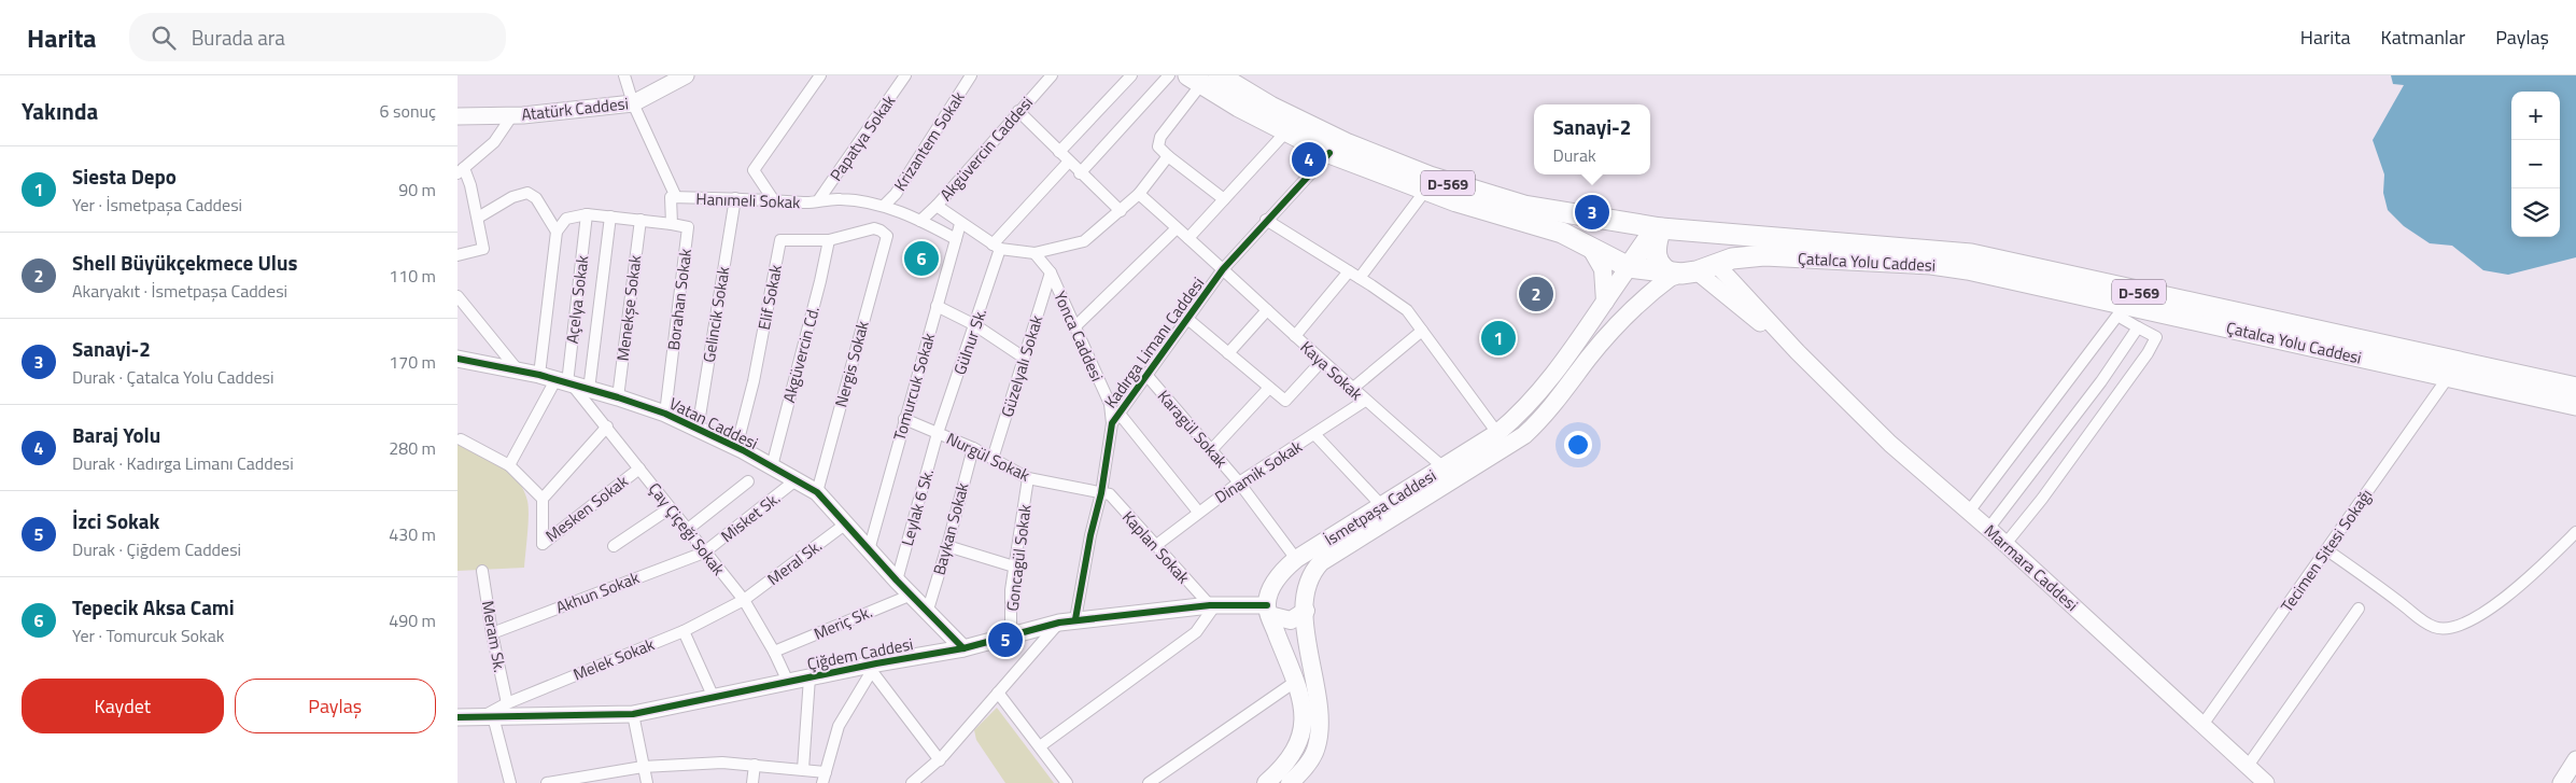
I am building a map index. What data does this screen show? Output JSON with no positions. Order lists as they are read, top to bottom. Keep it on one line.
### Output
{"streets":{"highway":["D-569","Çatalca Yolu Caddesi"],"main road":["İsmetpaşa Caddesi"],"street":["Atatürk Caddesi","Papatya Sokak","Krizantem Sokak","Akgüvercin Caddesi","Hanımeli Sokak","Elif Sokak","Açelya Sokak","Borahan Sokak","Menekşe Sokak","Gelincik Sokak","Yonca Caddesi","Gülnur Sk.","Kadırga Limanı Caddesi","Akgüvercin Cd.","Nergis Sokak","Güzelyalı Sokak","Kaya Sokak","Tomurcuk Sokak","Vatan Caddesi","Karagül Sokak","Nurgül Sokak","Dinamik Sokak","Leylak 6 Sk.","Mesken Sokak","Misket Sk.","Çay Çiçeği Sokak","Baykan Sokak","Kaplan Sokak","Tecimen Sitesi Sokağı","Goncagül Sokak","Meral Sk.","Marmara Caddesi","Akhun Sokak","Meriç Sk.","Meram Sk.","Çiğdem Caddesi","Melek Sokak"]},"crossings":[["Atatürk Caddesi","Hanımeli Sokak"],["Papatya Sokak","Hanımeli Sokak"],["Krizantem Sokak","Hanımeli Sokak"],["Akgüvercin Caddesi","Hanımeli Sokak"],["Hanımeli Sokak","Gelincik Sokak"],["Hanımeli Sokak","Tomurcuk Sokak"],["Çatalca Yolu Caddesi","Kadırga Limanı Caddesi"],["Çatalca Yolu Caddesi","İsmetpaşa Caddesi"],["Çatalca Yolu Caddesi","Tecimen Sitesi Sokağı"],["Elif Sokak","Akgüvercin Cd."],["Elif Sokak","Nergis Sokak"],["Elif Sokak","Vatan Caddesi"],["Açelya Sokak","Vatan Caddesi"],["Açelya Sokak","Çay Çiçeği Sokak"],["Borahan Sokak","Vatan Caddesi"],["Menekşe Sokak","Vatan Caddesi"],["Gelincik Sokak","Vatan Caddesi"],["Yonca Caddesi","Kadırga Limanı Caddesi"],["Yonca Caddesi","Güzelyalı Sokak"],["Gülnur Sk.","Nurgül Sokak"],["Gülnur Sk.","Leylak 6 Sk."],["Kadırga Limanı Caddesi","Kaya Sokak"],["Kadırga Limanı Caddesi","Karagül Sokak"],["Kadırga Limanı Caddesi","Nurgül Sokak"],["Kadırga Limanı Caddesi","Kaplan Sokak"],["Kadırga Limanı Caddesi","Çiğdem Caddesi"],["Akgüvercin Cd.","Vatan Caddesi"],["Nergis Sokak","Vatan Caddesi"],["Güzelyalı Sokak","Nurgül Sokak"],["Kaya Sokak","Dinamik Sokak"],["Kaya Sokak","İsmetpaşa Caddesi"],["Tomurcuk Sokak","Vatan Caddesi"],["Tomurcuk Sokak","Nurgül Sokak"],["Vatan Caddesi","Leylak 6 Sk."],["Vatan Caddesi","Misket Sk."],["Vatan Caddesi","Çay Çiçeği Sokak"],["Vatan Caddesi","Baykan Sokak"],["Vatan Caddesi","Meral Sk."],["Vatan Caddesi","Meriç Sk."],["Vatan Caddesi","Çiğdem Caddesi"],["Karagül Sokak","Dinamik Sokak"],["Karagül Sokak","İsmetpaşa Caddesi"],["Nurgül Sokak","Leylak 6 Sk."],["Nurgül Sokak","Baykan Sokak"],["Nurgül Sokak","Kaplan Sokak"],["Nurgül Sokak","Goncagül Sokak"],["Dinamik Sokak","Kaplan Sokak"],["İsmetpaşa Caddesi","Çiğdem Caddesi"],["Mesken Sokak","Çay Çiçeği Sokak"],["Misket Sk.","Çay Çiçeği Sokak"],["Misket Sk.","Akhun Sokak"],["Çay Çiçeği Sokak","Meral Sk."],["Çay Çiçeği Sokak","Akhun Sokak"],["Çay Çiçeği Sokak","Meriç Sk."],["Çay Çiçeği Sokak","Çiğdem Caddesi"],["Çay Çiçeği Sokak","Melek Sokak"],["Kaplan Sokak","Çiğdem Caddesi"],["Tecimen Sitesi Sokağı","Marmara Caddesi"],["Goncagül Sokak","Çiğdem Caddesi"],["Meral Sk.","Melek Sokak"],["Akhun Sokak","Meram Sk."],["Meram Sk.","Melek Sokak"],["Çiğdem Caddesi","Melek Sokak"]],"page":{"header":"Harita","search":"Burada ara","nav":["Harita","Katmanlar","Paylaş"],"heading":["Yakında","6 sonuç"],"map_buttons":["+","−"],"popup":["Sanayi-2","Durak"],"pins":["4","3","6","2","1","5"],"list":[{"mark":"1","name":"Siesta Depo","note":"Yer · İsmetpaşa Caddesi","value":"90 m"},{"mark":"2","name":"Shell Büyükçekmece Ulus","note":"Akaryakıt · İsmetpaşa Caddesi","value":"110 m"},{"mark":"3","name":"Sanayi-2","note":"Durak · Çatalca Yolu Caddesi","value":"170 m"},{"mark":"4","name":"Baraj Yolu","note":"Durak · Kadırga Limanı Caddesi","value":"280 m"},{"mark":"5","name":"İzci Sokak","note":"Durak · Çiğdem Caddesi","value":"430 m"},{"mark":"6","name":"Tepecik Aksa Cami","note":"Yer · Tomurcuk Sokak","value":"490 m"}],"buttons":["Kaydet","Paylaş"]}}
